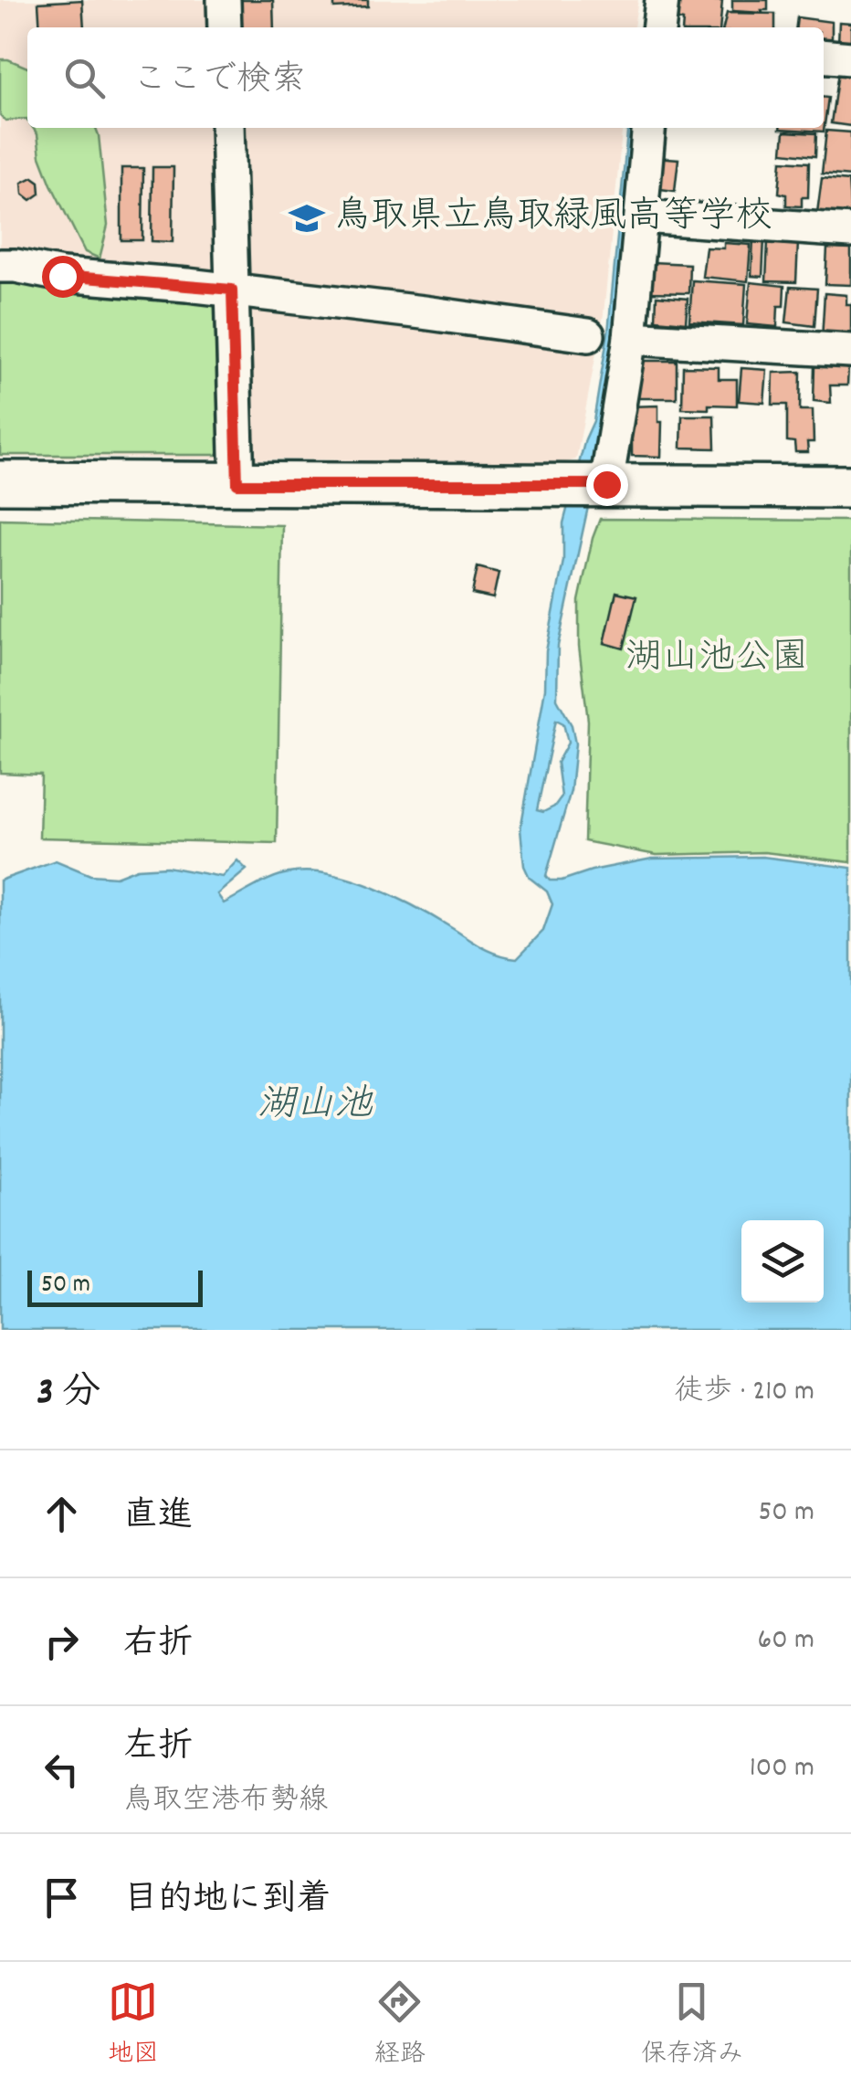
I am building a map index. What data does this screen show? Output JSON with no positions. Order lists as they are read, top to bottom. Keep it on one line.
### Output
{"water":["湖山池"],"parks":["湖山池公園"],"places":{"school or university":["鳥取県立鳥取緑風高等学校"]},"scale_bar":"50 m","page":{"search":"ここで検索","scale":"50 m","heading":["3 分","徒歩 · 210 m"],"list":[["直進","50 m"],["右折","60 m"],["左折","鳥取空港布勢線","100 m"],"目的地に到着"],"nav":["地図","経路","保存済み"]}}
